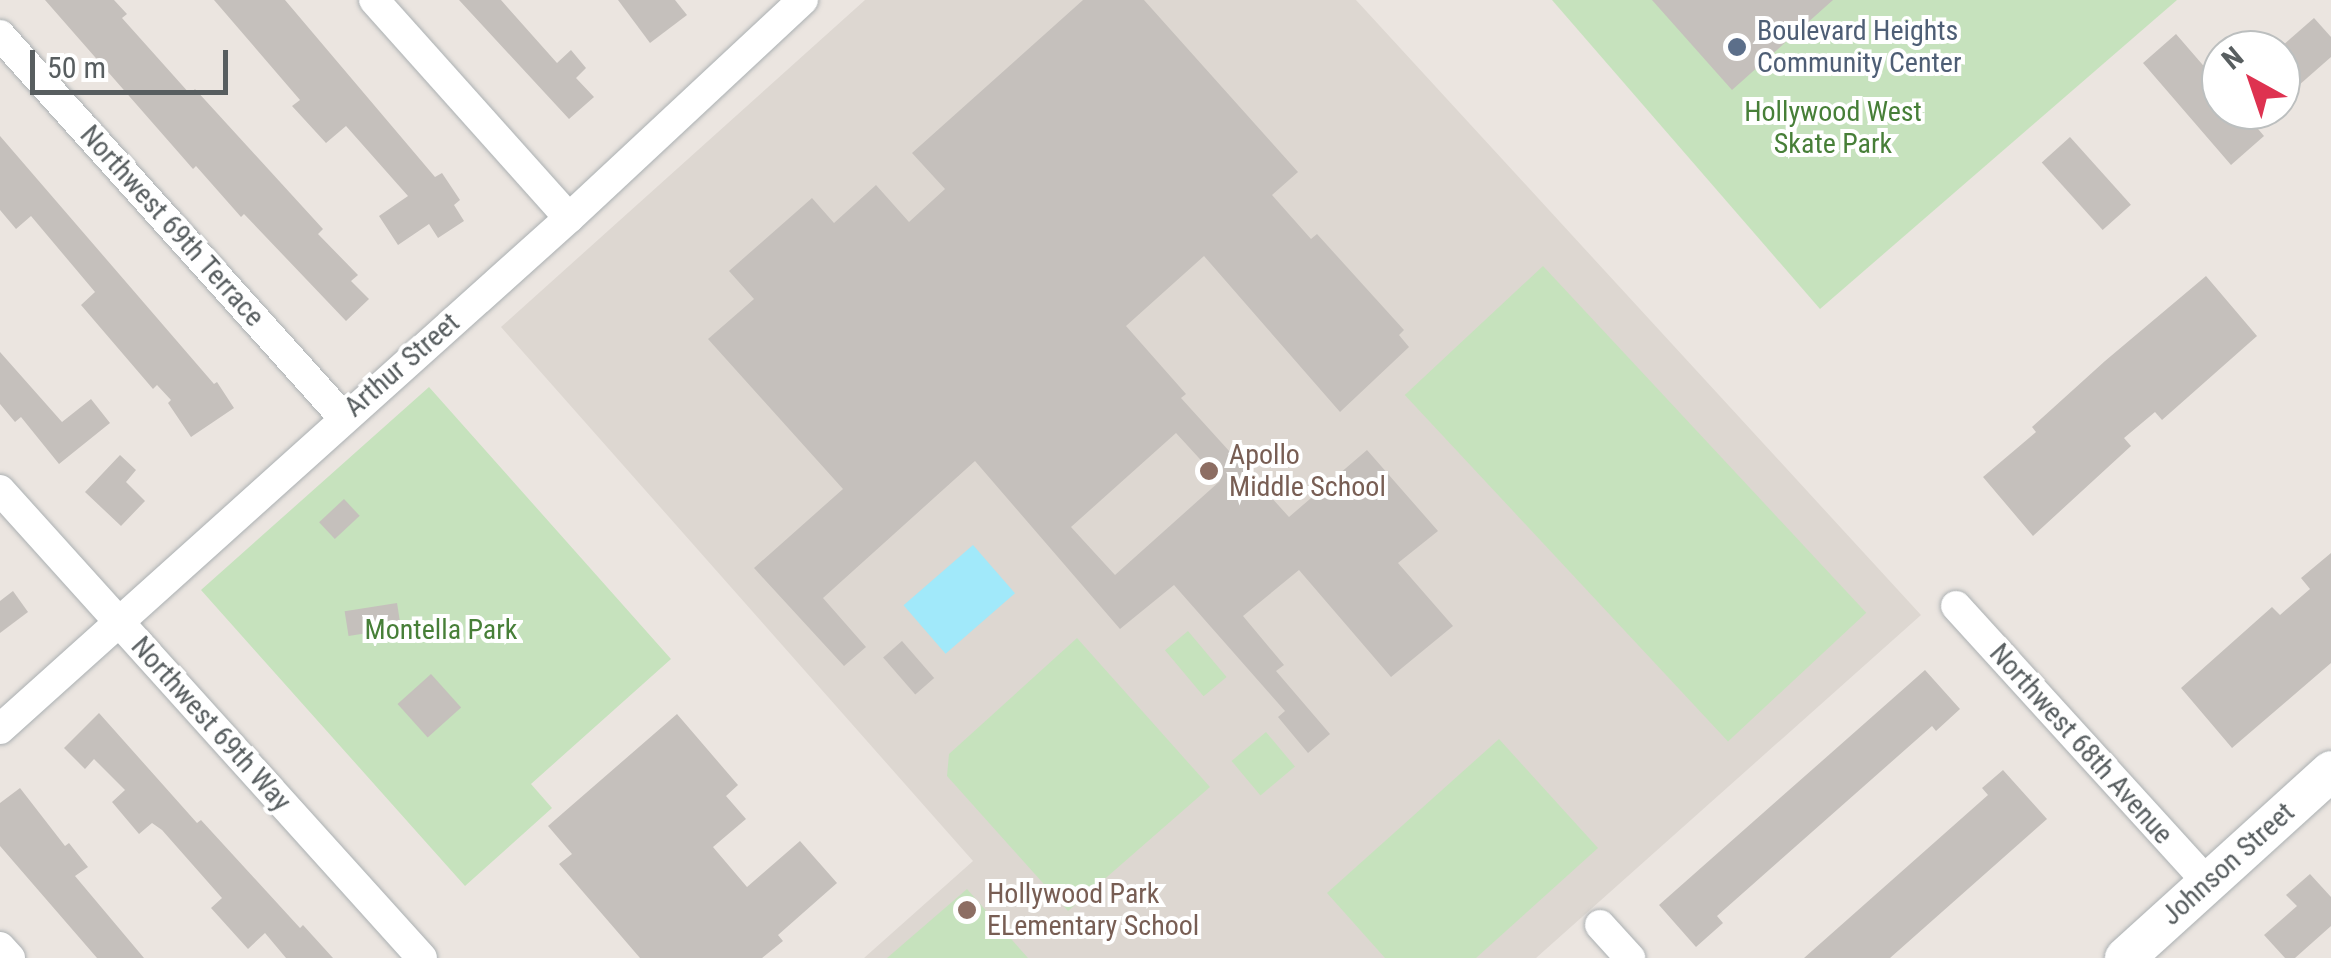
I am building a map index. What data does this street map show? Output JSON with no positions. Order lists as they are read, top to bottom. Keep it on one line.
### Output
{"streets":{"street":["Northwest 69th Terrace","Arthur Street","Northwest 69th Way","Northwest 68th Avenue","Johnson Street"]},"crossings":[["Northwest 69th Terrace","Arthur Street"],["Arthur Street","Northwest 69th Way"],["Northwest 68th Avenue","Johnson Street"]],"parks":["Hollywood West Skate Park","Montella Park"],"places":["Boulevard Heights Community Center","Apollo Middle School","Hollywood Park ELementary School"],"scale_bar":"50 m","north":"top left"}
